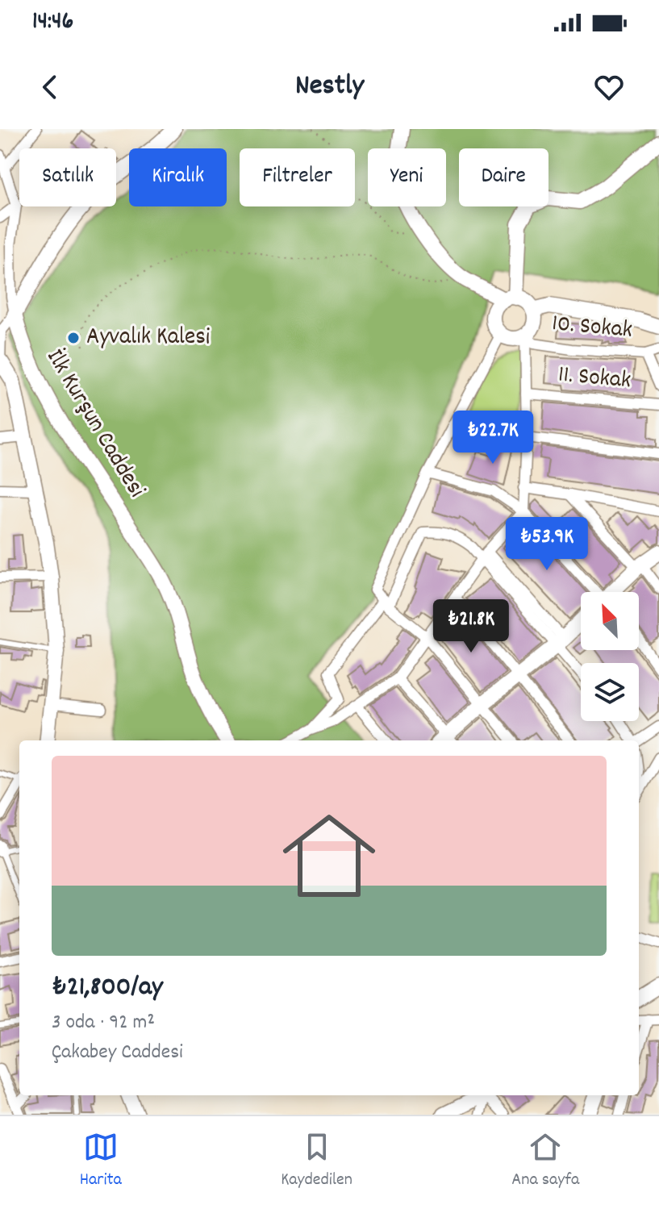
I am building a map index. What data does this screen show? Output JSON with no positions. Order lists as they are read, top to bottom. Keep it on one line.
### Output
{"streets":{"street":["10. Sokak","11. Sokak","İlk Kurşun Caddesi"]},"places":["Ayvalık Kalesi"],"north":"top left","page":{"status":"14:46","header":"Nestly","chip":["Satılık","Kiralık","Filtreler","Yeni","Daire"],"price":["₺22.7K","₺53.9K","₺21.8K"],"list":[{"name":"₺21,800/ay","note":"3 oda · 92 m² · Çakabey Caddesi"}],"tabs":["Harita","Kaydedilen","Ana sayfa"]}}
